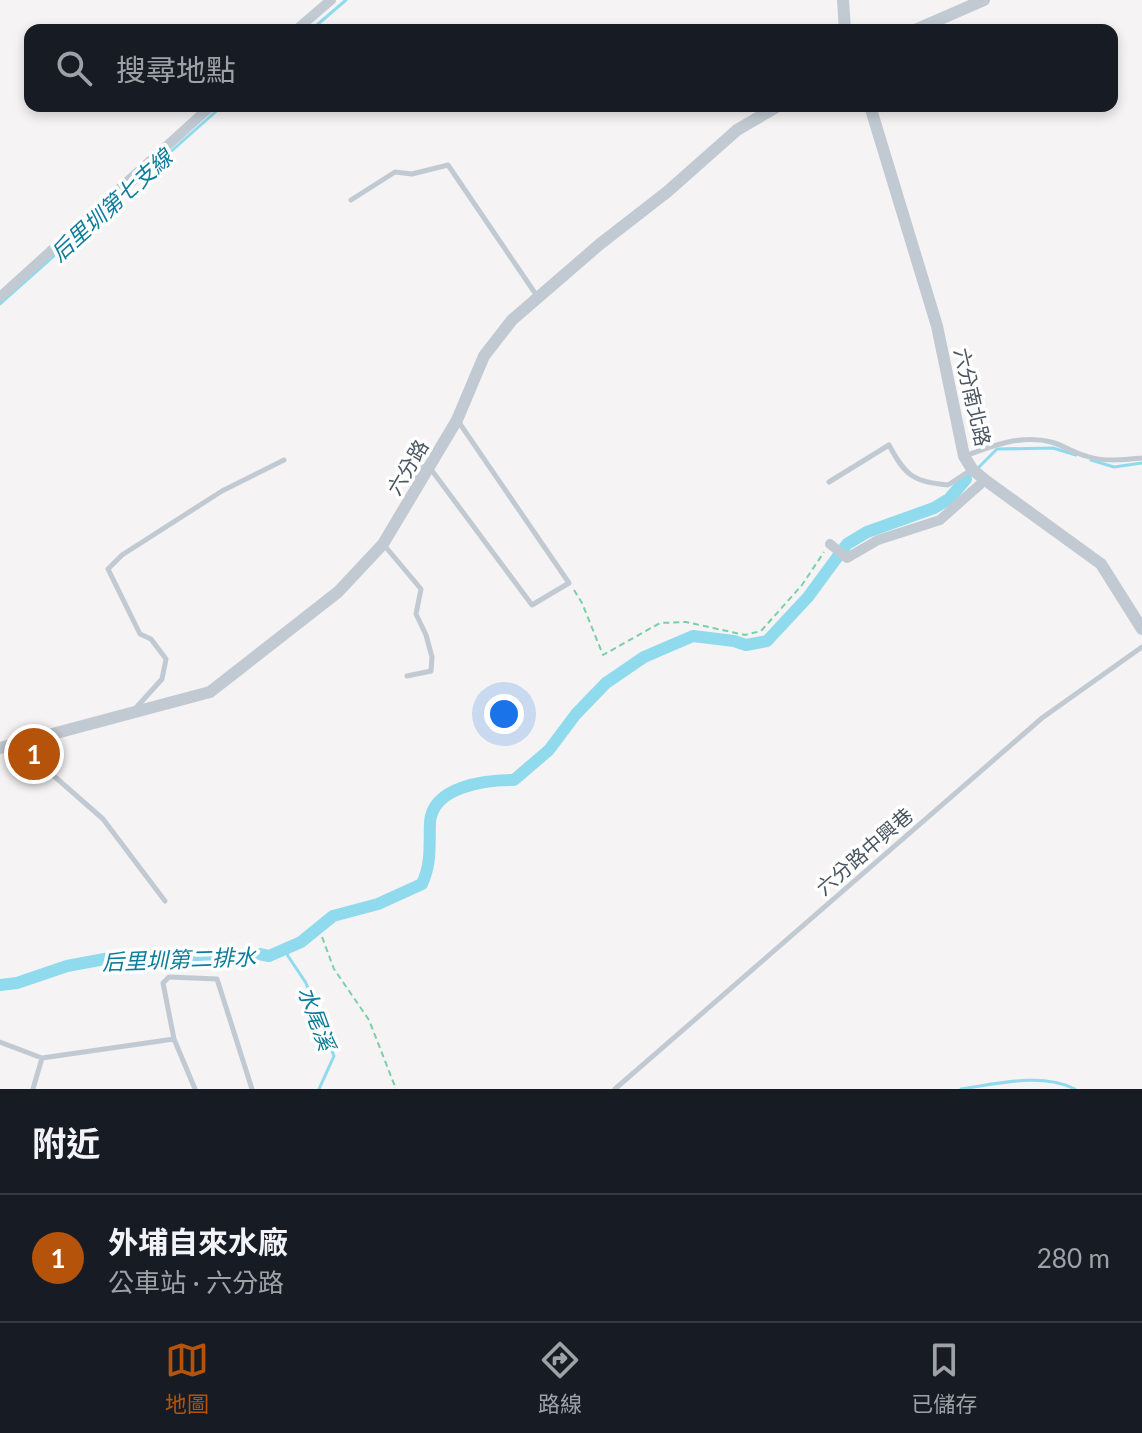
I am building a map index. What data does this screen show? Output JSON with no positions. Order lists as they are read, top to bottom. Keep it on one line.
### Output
{"streets":{"street":["六分南北路","六分路"],"lane":["六分路中興巷"]},"water":["后里圳第七支線","后里圳第二排水","水尾溪"],"page":{"search":"搜尋地點","pins":"1","heading":"附近","list":[{"mark":"1","name":"外埔自來水廠","note":"公車站 · 六分路","value":"280 m"}],"nav":["地圖","路線","已儲存"]}}
